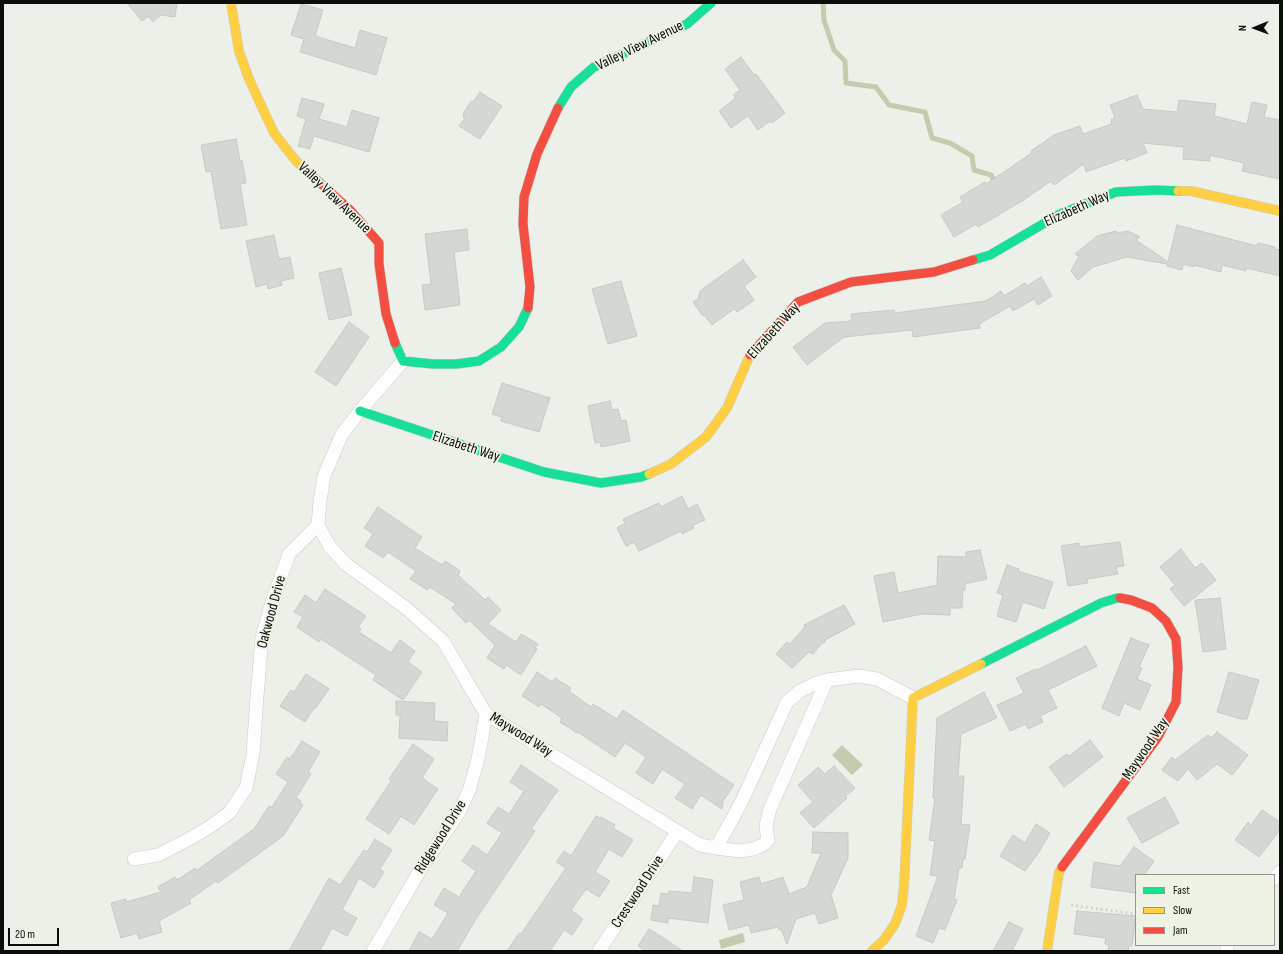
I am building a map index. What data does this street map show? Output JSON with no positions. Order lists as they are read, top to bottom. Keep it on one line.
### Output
{"streets":{"street":["Valley View Avenue","Elizabeth Way","Oakwood Drive","Maywood Way","Ridgewood Drive","Crestwood Drive"]},"crossings":[["Oakwood Drive","Maywood Way"],["Maywood Way","Ridgewood Drive"],["Maywood Way","Crestwood Drive"]],"legend":["Fast","Slow","Jam"],"scale_bar":"20 m","north":"left"}
